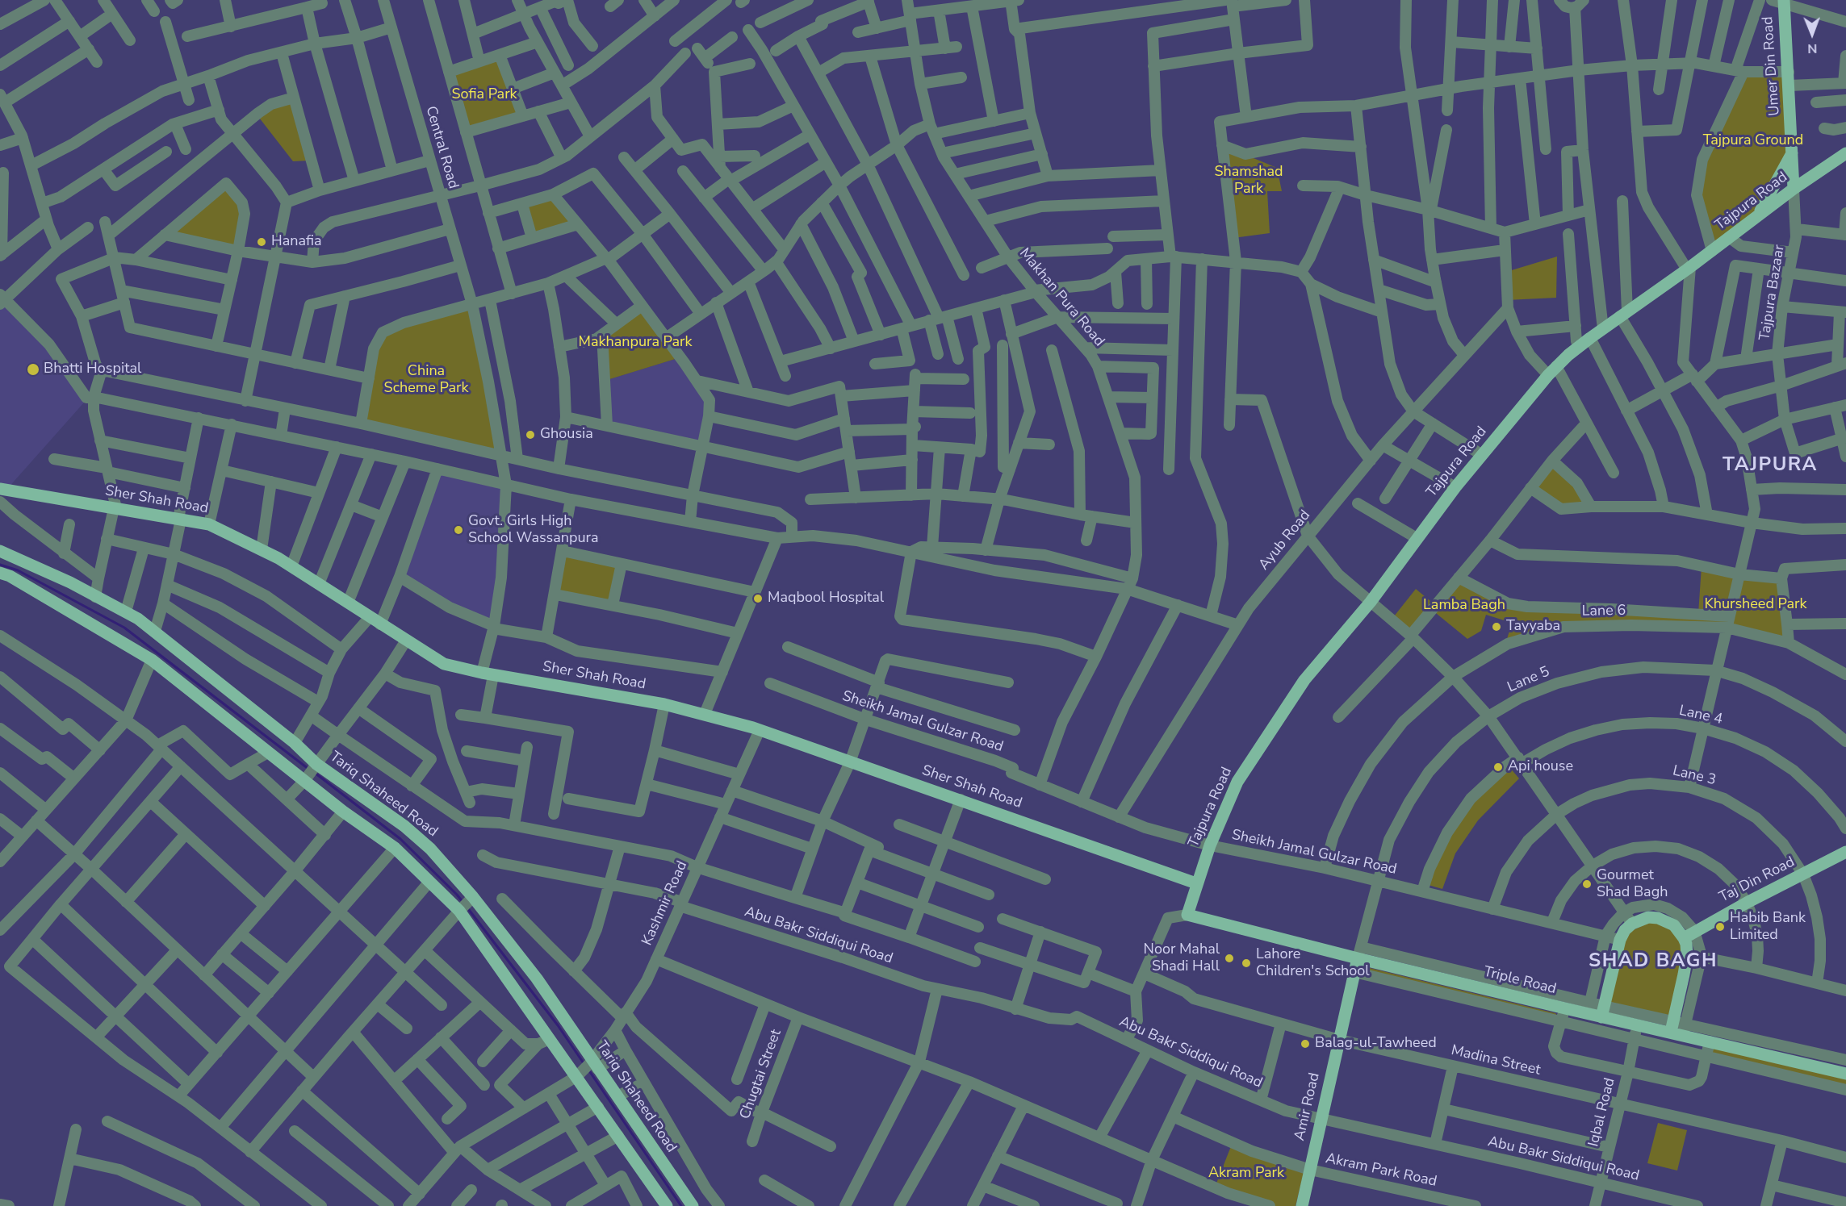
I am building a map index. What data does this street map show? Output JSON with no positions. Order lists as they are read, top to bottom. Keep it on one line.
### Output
{"streets":{"main road":["Umer Din Road","Tajpura Road","Sher Shah Road","Tariq Shaheed Road","Taj Din Road","Triple Road","Amir Road"],"street":["Central Road","Tajpura Bazaar","Makhan Pura Road","Ayub Road","Lane 6","Lane 5","Lane 4","Sheikh Jamal Gulzar Road","Lane 3","Kashmir Road","Abu Bakr Siddiqui Road","Madina Street","Chugtai Street","Iqbal Road","Akram Park Road"]},"crossings":[["Umer Din Road","Tajpura Road"],["Umer Din Road","Tajpura Bazaar"],["Central Road","Sher Shah Road"],["Tajpura Road","Tajpura Bazaar"],["Tajpura Road","Sher Shah Road"],["Tajpura Road","Sheikh Jamal Gulzar Road"],["Tajpura Road","Triple Road"],["Makhan Pura Road","Sheikh Jamal Gulzar Road"],["Sher Shah Road","Kashmir Road"],["Ayub Road","Sheikh Jamal Gulzar Road"],["Lane 6","Sheikh Jamal Gulzar Road"],["Lane 5","Sheikh Jamal Gulzar Road"],["Lane 5","Triple Road"],["Lane 5","Amir Road"],["Lane 4","Sheikh Jamal Gulzar Road"],["Sheikh Jamal Gulzar Road","Lane 3"],["Lane 3","Taj Din Road"],["Tariq Shaheed Road","Kashmir Road"],["Kashmir Road","Abu Bakr Siddiqui Road"],["Abu Bakr Siddiqui Road","Amir Road"],["Abu Bakr Siddiqui Road","Iqbal Road"],["Triple Road","Amir Road"],["Triple Road","Iqbal Road"],["Madina Street","Amir Road"],["Madina Street","Iqbal Road"],["Amir Road","Akram Park Road"]],"districts":["TAJPURA","SHAD BAGH"],"parks":["Sofia Park","Tajpura Ground","Shamshad Park","Makhanpura Park","China Scheme Park","Khursheed Park","Lamba Bagh","Akram Park"],"places":["Hanafia","Bhatti Hospital","Ghousia","Govt. Girls High School Wassanpura","Maqbool Hospital","Tayyaba","Api house","Gourmet Shad Bagh","Habib Bank Limited","Noor Mahal Shadi Hall","Lahore Children's School","Balag-ul-Tawheed"],"north":"bottom"}
